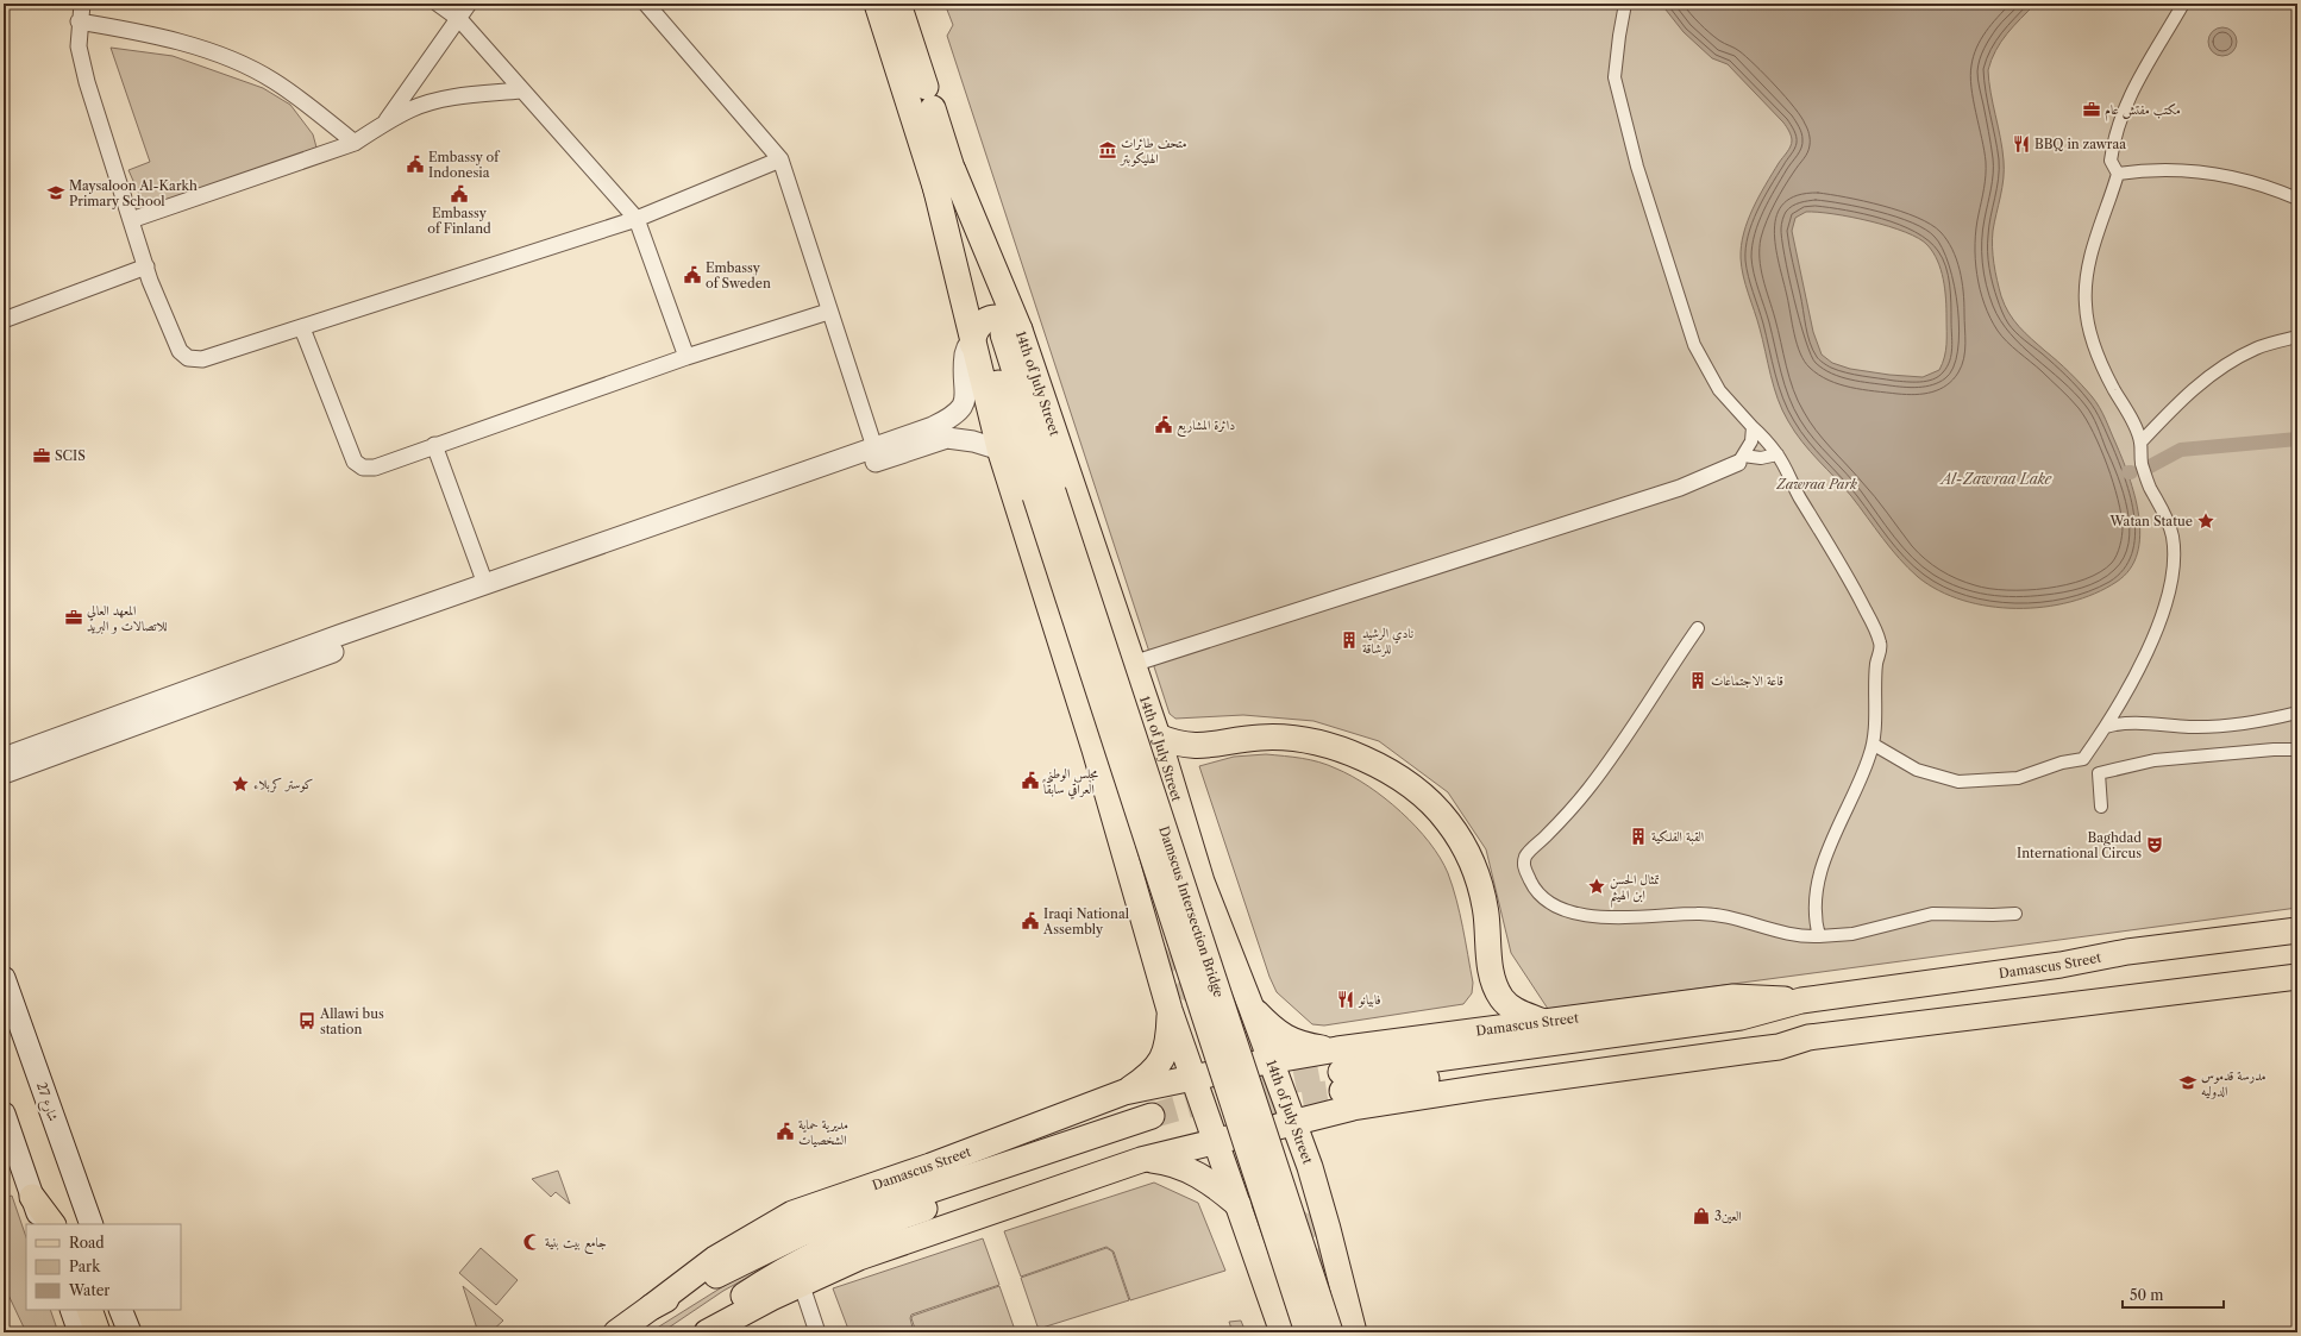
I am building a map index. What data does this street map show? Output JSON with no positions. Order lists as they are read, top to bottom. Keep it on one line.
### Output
{"streets":{"main road":["14th of July Street","Damscus Intersection Bridge","Damascus Street","شارع 27"]},"crossings":[["14th of July Street","Damscus Intersection Bridge"],["14th of July Street","Damascus Street"]],"water":["Al-Zawraa Lake"],"parks":["Zawraa Park"],"places":{"office":["مكتب مفتش عام","SCIS","المعهد العالي للاتصالات و البريد"],"restaurant":["BBQ in zawraa","فابيانو"],"museum":["متحف طائرات الهليكوبتر"],"public building":["Embassy of Indonesia","Embassy of Finland","Embassy of Sweden","دائرة المشاريع","مجلس الوطني العراقي سابقاً","Iraqi National Assembly","مديرية حماية الشخصيات"],"school or university":["Maysaloon Al-Karkh Primary School","مدرسة قدموس الدوليه"],"place":["Watan Statue","كوستر كربلاء","تمثال الحسن ابن الهيثم"],"building":["نادي الرشيد للرشاقة","قاعة الاجتماعات","القبة الفلكية"],"theatre":["Baghdad International Circus"],"bus stop":["Allawi bus station"],"shop":["العين3"],"mosque":["جامع بيت بنية"]},"legend":["Road","Park","Water"],"scale_bar":"50 m"}
